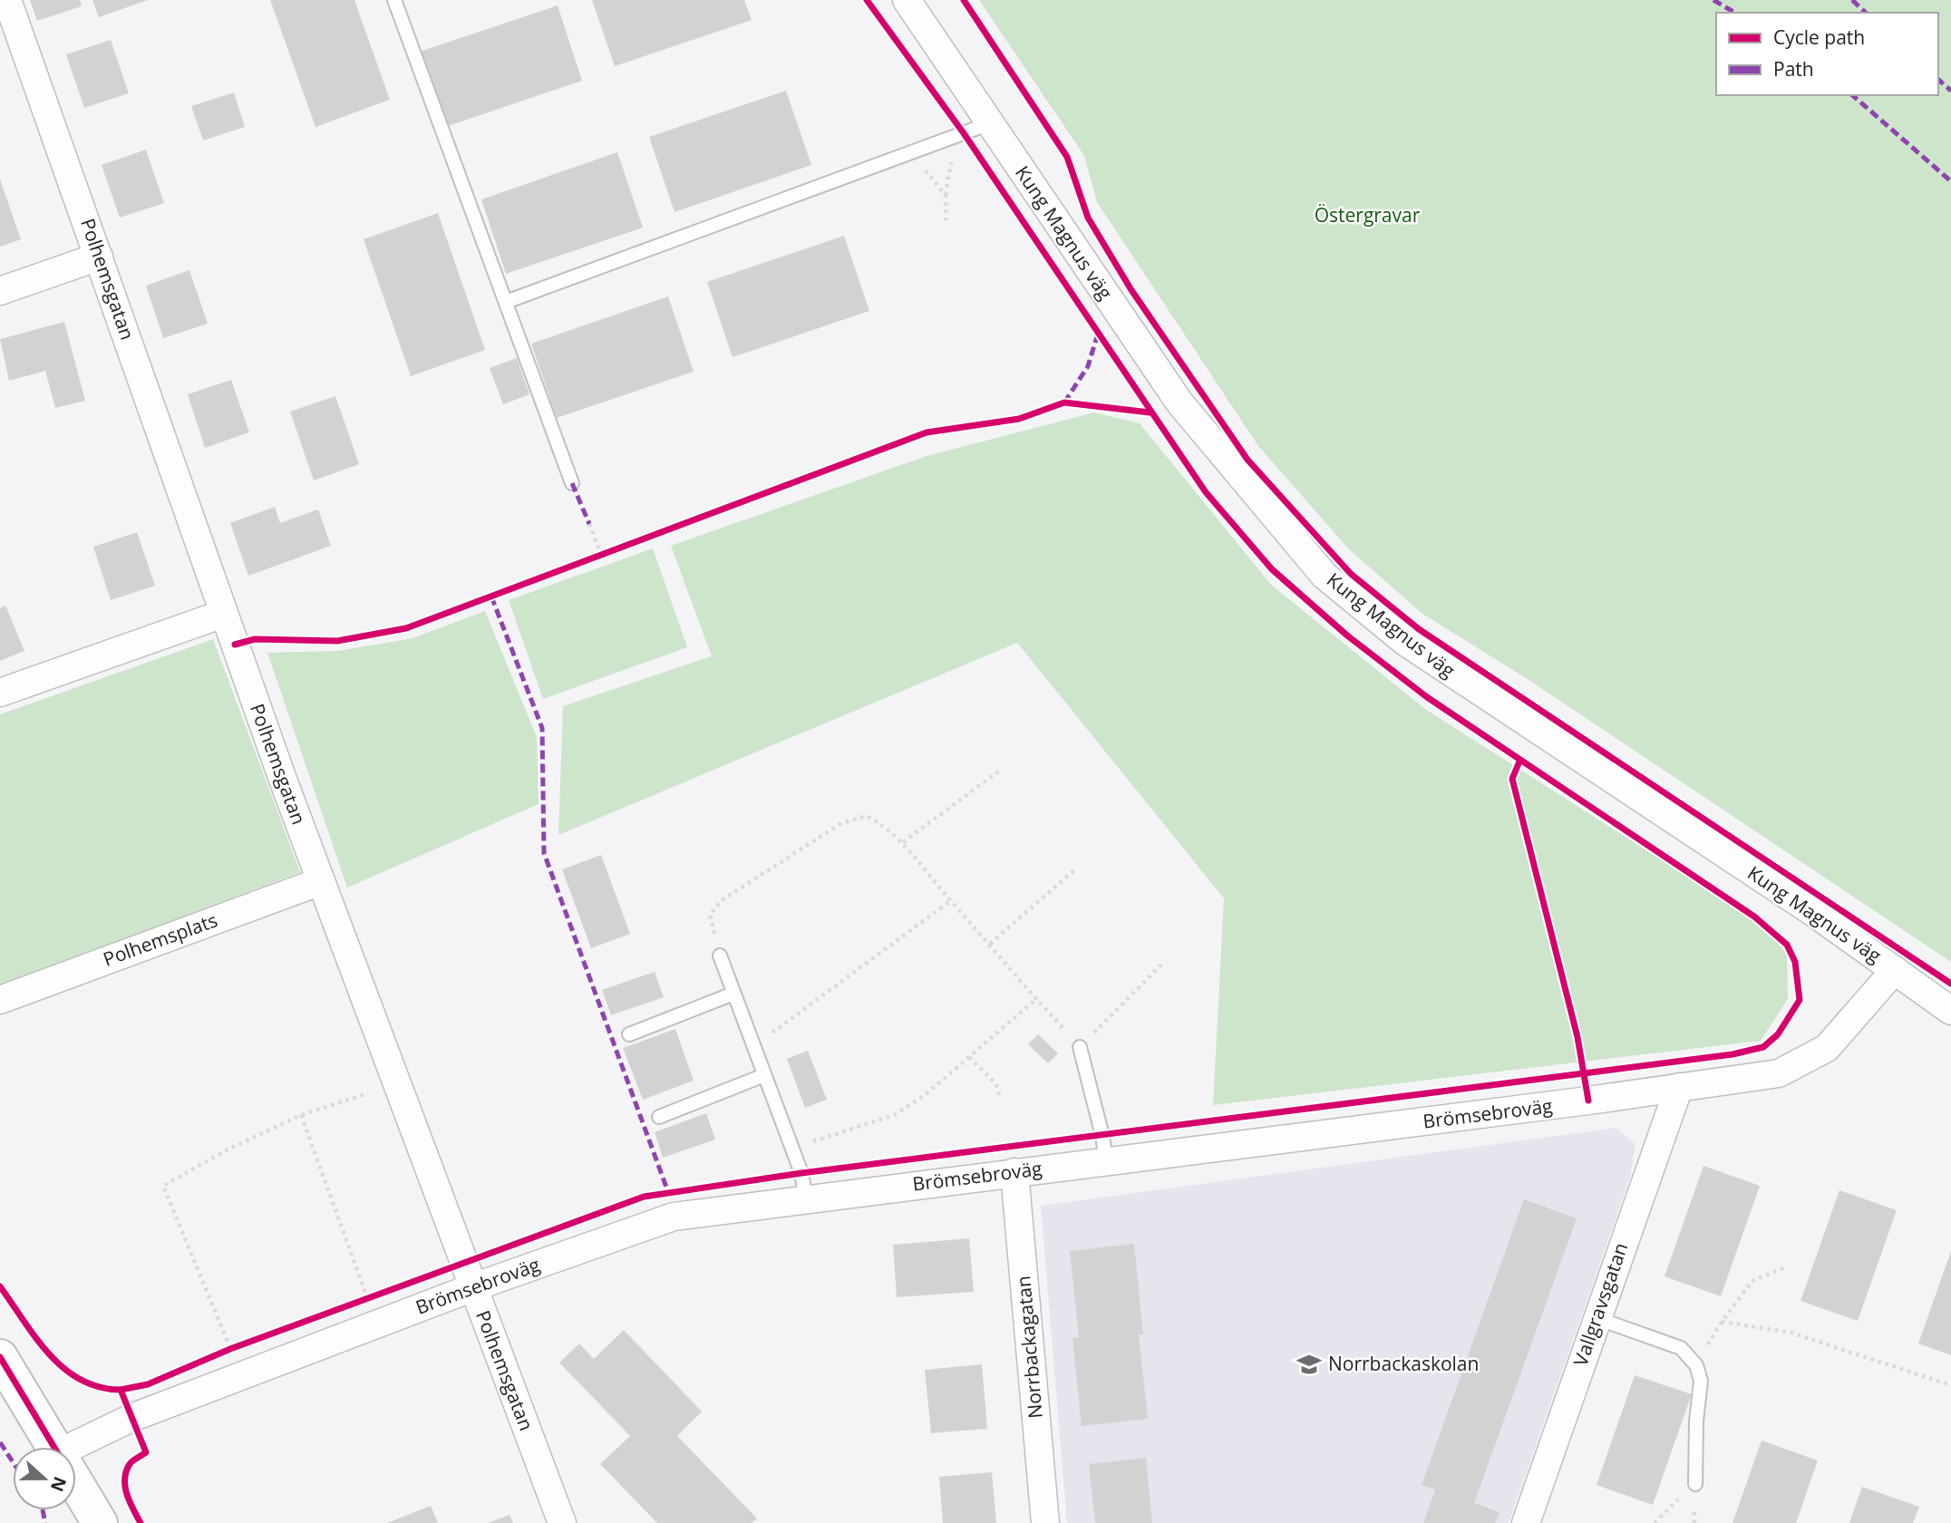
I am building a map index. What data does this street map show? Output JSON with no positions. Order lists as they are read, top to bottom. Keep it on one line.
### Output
{"streets":{"street":["Kung Magnus väg","Polhemsgatan","Polhemsplats","Brömsebroväg","Vallgravsgatan","Norrbackagatan"]},"crossings":[["Kung Magnus väg","Brömsebroväg"],["Polhemsgatan","Polhemsplats"],["Polhemsgatan","Brömsebroväg"],["Brömsebroväg","Vallgravsgatan"],["Brömsebroväg","Norrbackagatan"]],"parks":["Östergravar"],"places":{"school or university":["Norrbackaskolan"]},"legend":["Cycle path","Path"],"north":"right"}
